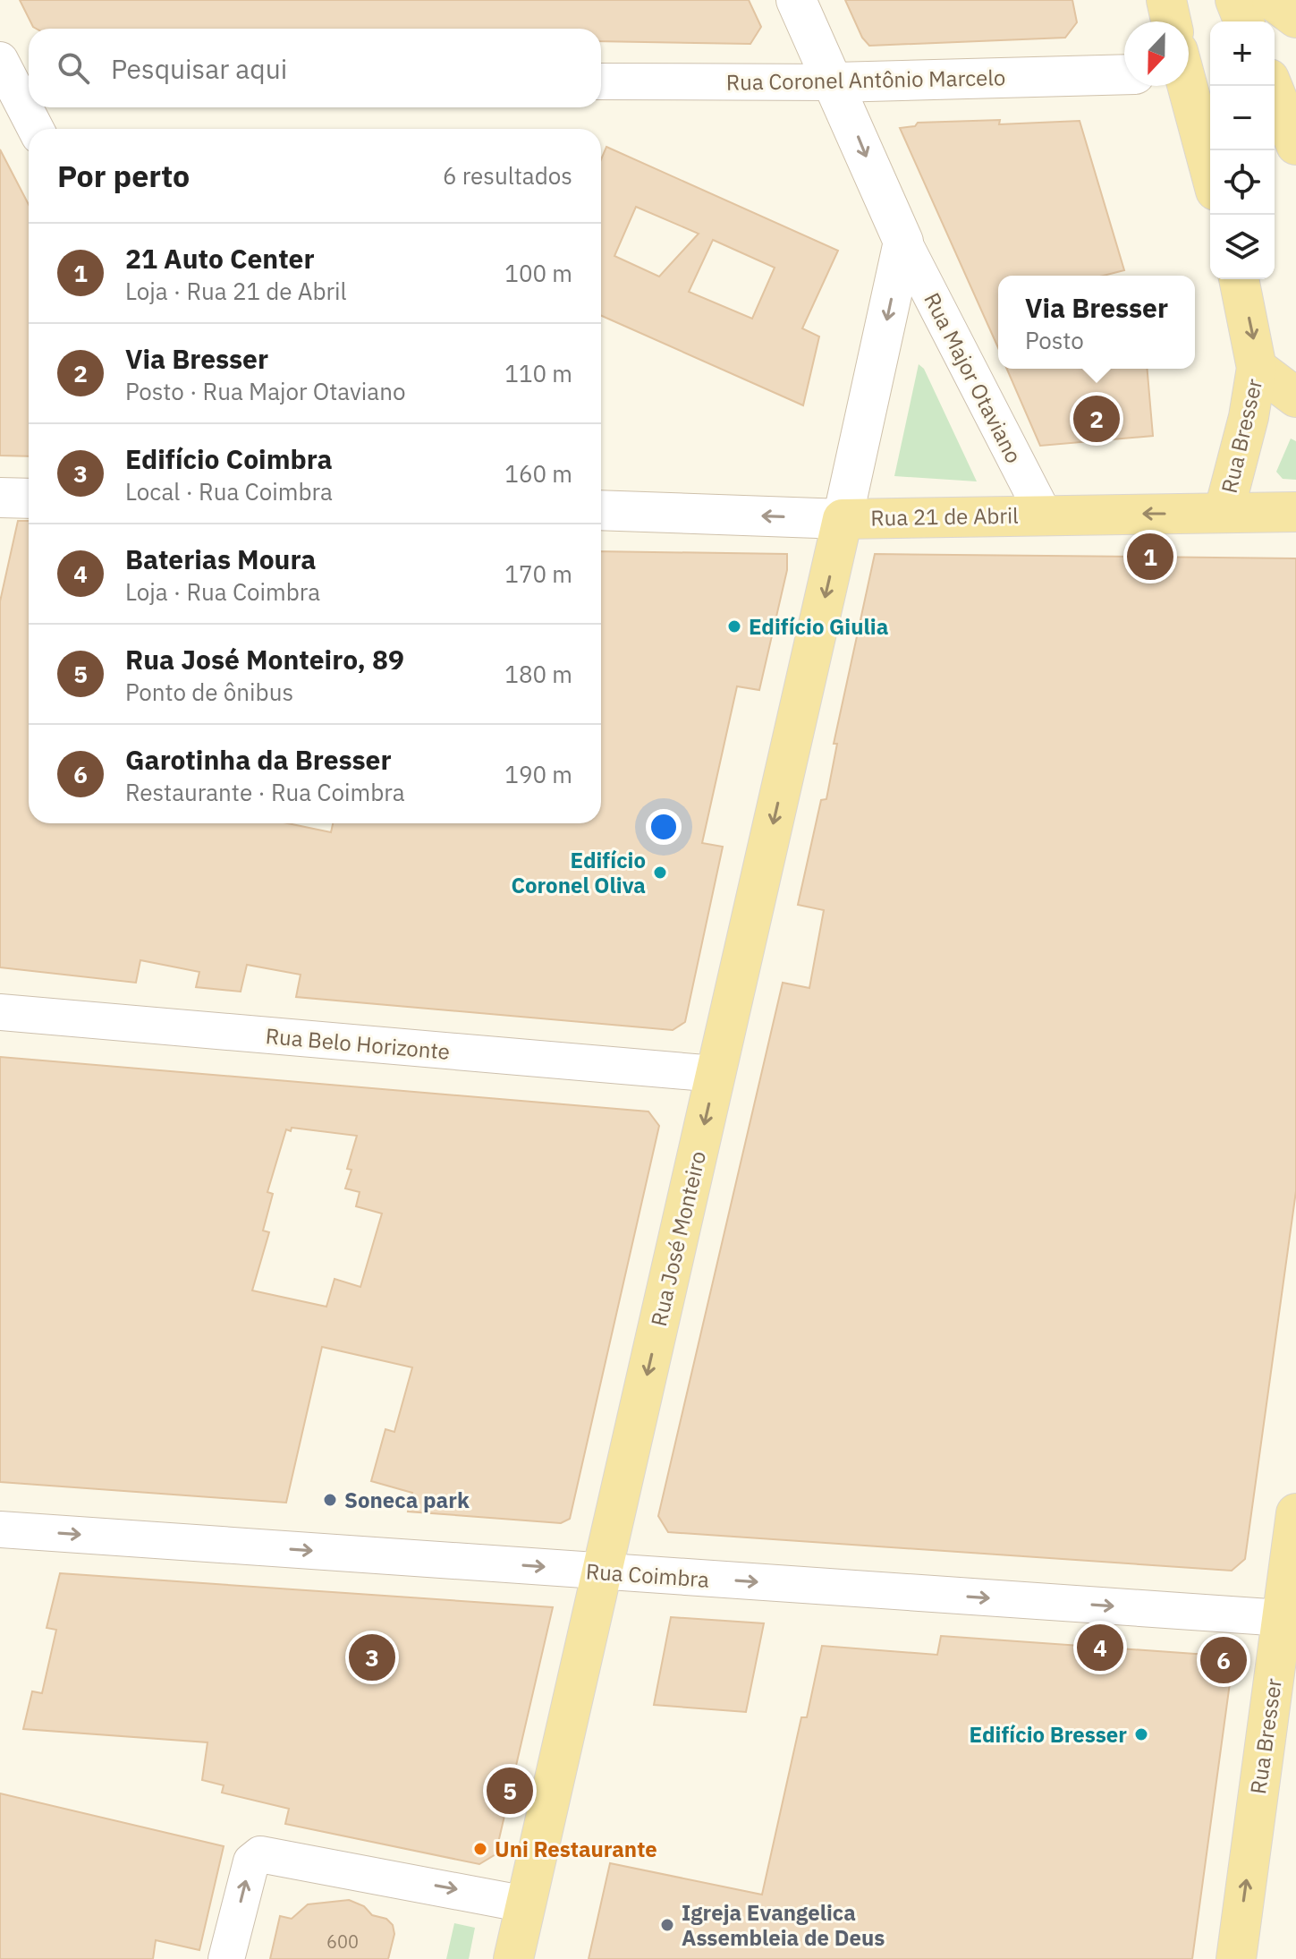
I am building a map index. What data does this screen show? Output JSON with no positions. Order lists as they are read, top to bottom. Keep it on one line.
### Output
{"streets":{"main road":["Rua Bresser","Rua 21 de Abril","Rua José Monteiro"],"street":["Rua Coronel Antônio Marcelo","Rua Major Otaviano","Rua Belo Horizonte","Rua Coimbra"]},"crossings":[["Rua Coronel Antônio Marcelo","Rua Major Otaviano"],["Rua Major Otaviano","Rua 21 de Abril"],["Rua Major Otaviano","Rua José Monteiro"],["Rua Bresser","Rua 21 de Abril"],["Rua Bresser","Rua Coimbra"],["Rua 21 de Abril","Rua José Monteiro"],["Rua Belo Horizonte","Rua José Monteiro"],["Rua José Monteiro","Rua Coimbra"]],"one_way":["Rua Major Otaviano","Rua 21 de Abril","Rua José Monteiro","Rua Coimbra"],"places":["Edifício Giulia","Edifício Coronel Oliva","Soneca park","Edifício Bresser","Uni Restaurante","Igreja Evangelica Assembleia de Deus"],"house_numbers":["600"],"north":"bottom","page":{"map_buttons":["+","−"],"search":"Pesquisar aqui","heading":["Por perto","6 resultados"],"list":[{"mark":"1","name":"21 Auto Center","note":"Loja · Rua 21 de Abril","value":"100 m"},{"mark":"2","name":"Via Bresser","note":"Posto · Rua Major Otaviano","value":"110 m"},{"mark":"3","name":"Edifício Coimbra","note":"Local · Rua Coimbra","value":"160 m"},{"mark":"4","name":"Baterias Moura","note":"Loja · Rua Coimbra","value":"170 m"},{"mark":"5","name":"Rua José Monteiro, 89","note":"Ponto de ônibus","value":"180 m"},{"mark":"6","name":"Garotinha da Bresser","note":"Restaurante · Rua Coimbra","value":"190 m"}],"popup":["Via Bresser","Posto"],"pins":["2","1","4","3","6","5"]}}
